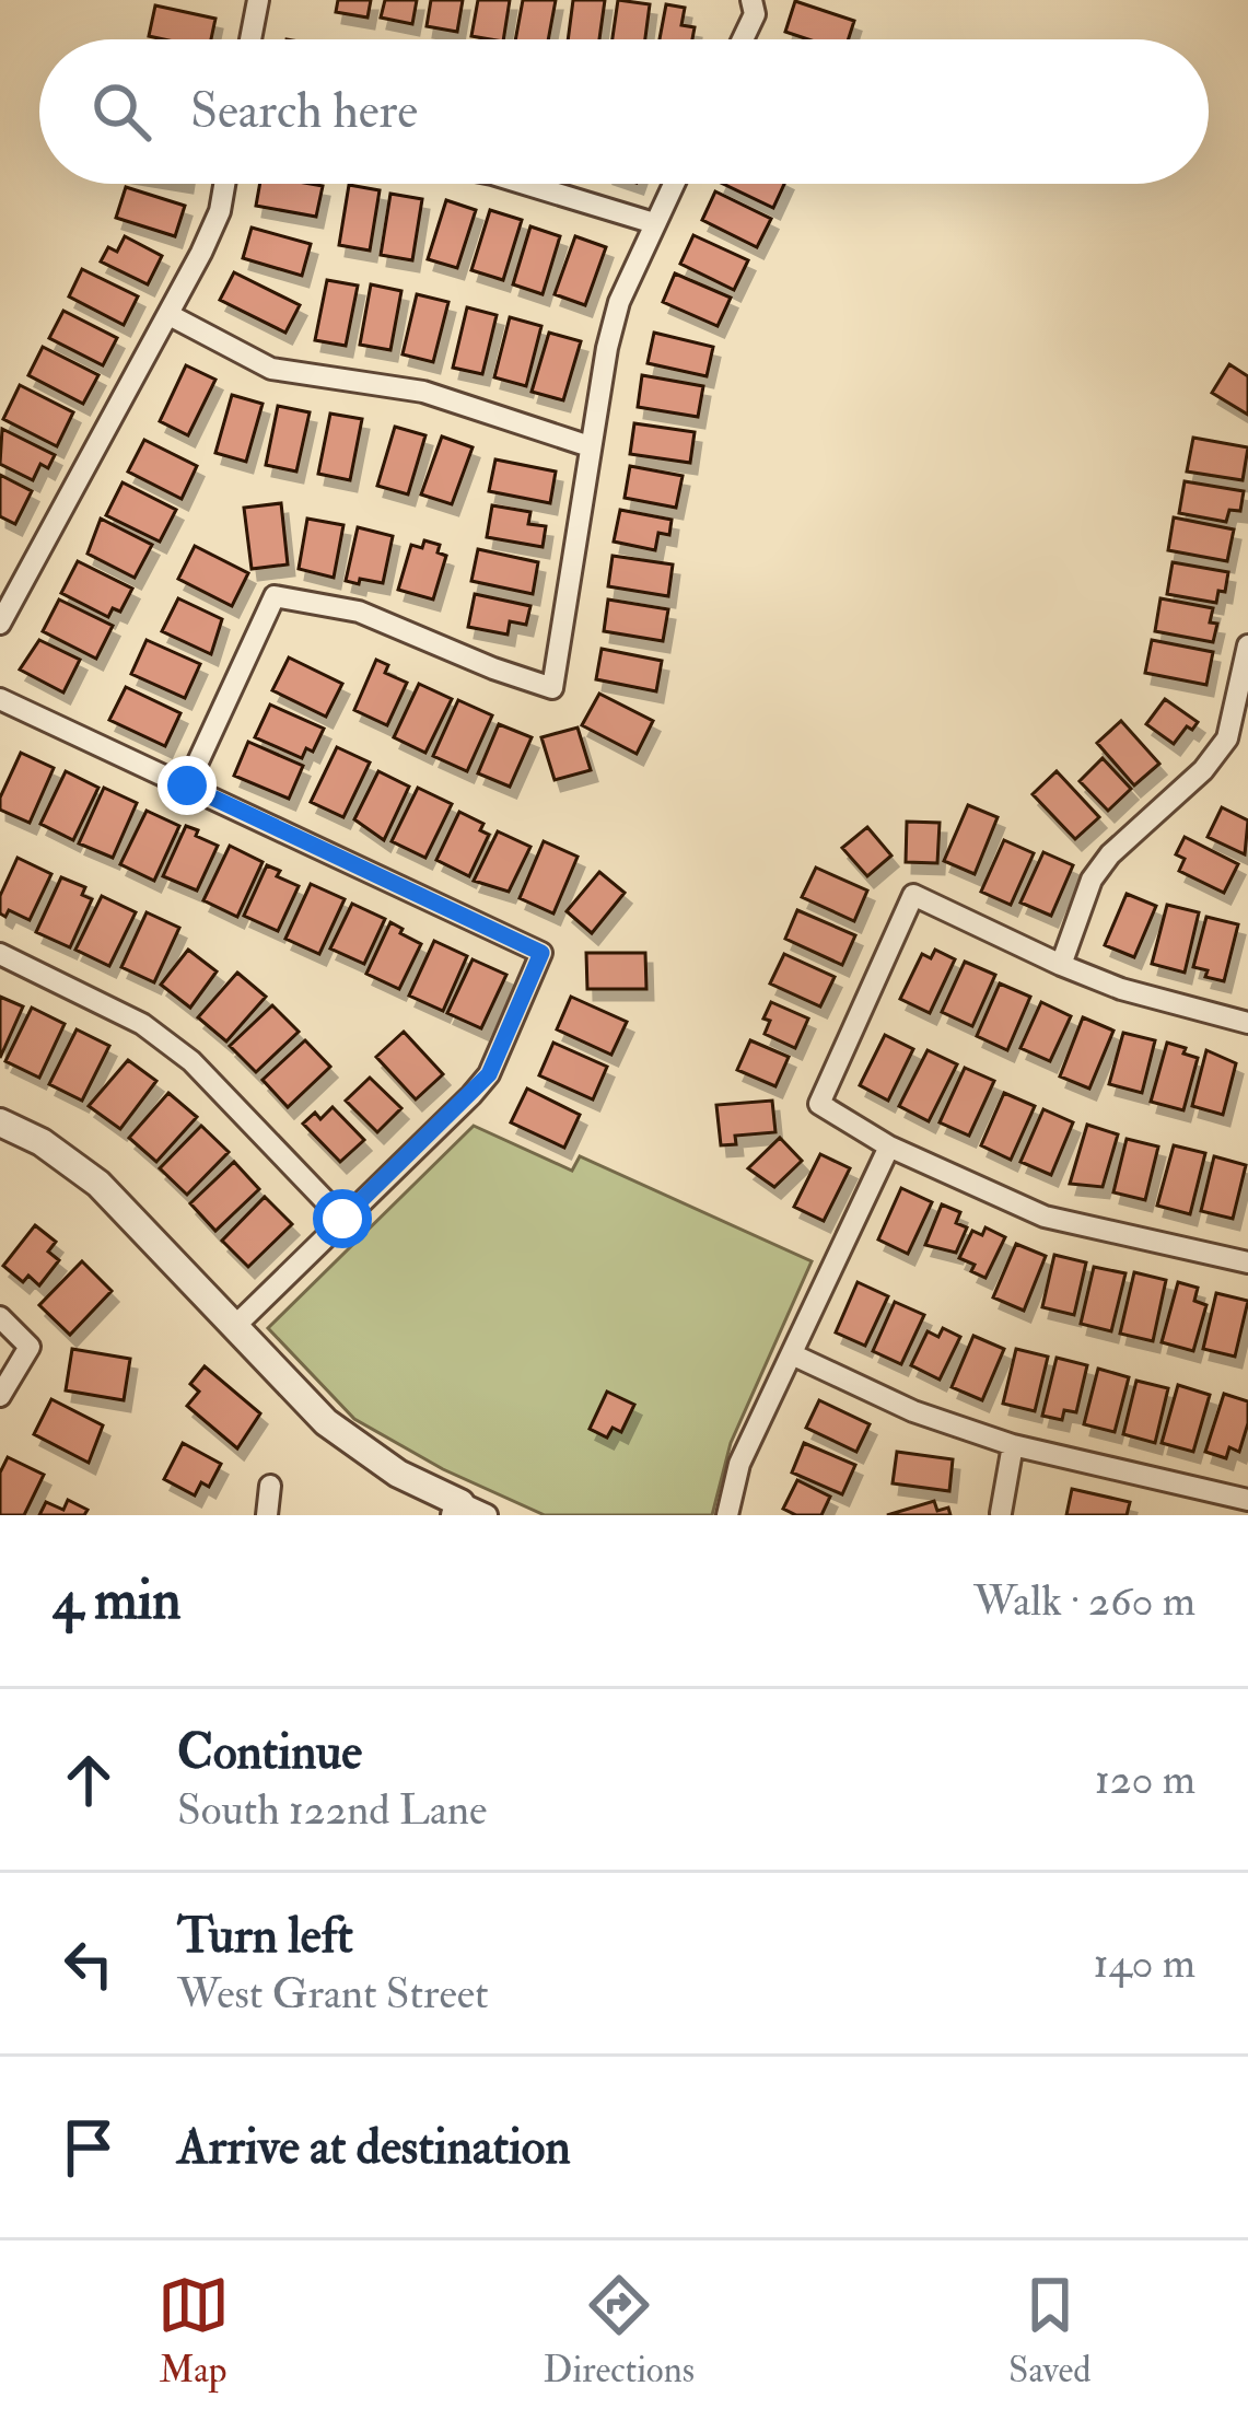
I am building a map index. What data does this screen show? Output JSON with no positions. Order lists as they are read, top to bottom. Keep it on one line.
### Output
{"page":{"search":"Search here","heading":["4 min","Walk · 260 m"],"list":[["Continue","South 122nd Lane","120 m"],["Turn left","West Grant Street","140 m"],"Arrive at destination"],"nav":["Map","Directions","Saved"]}}
